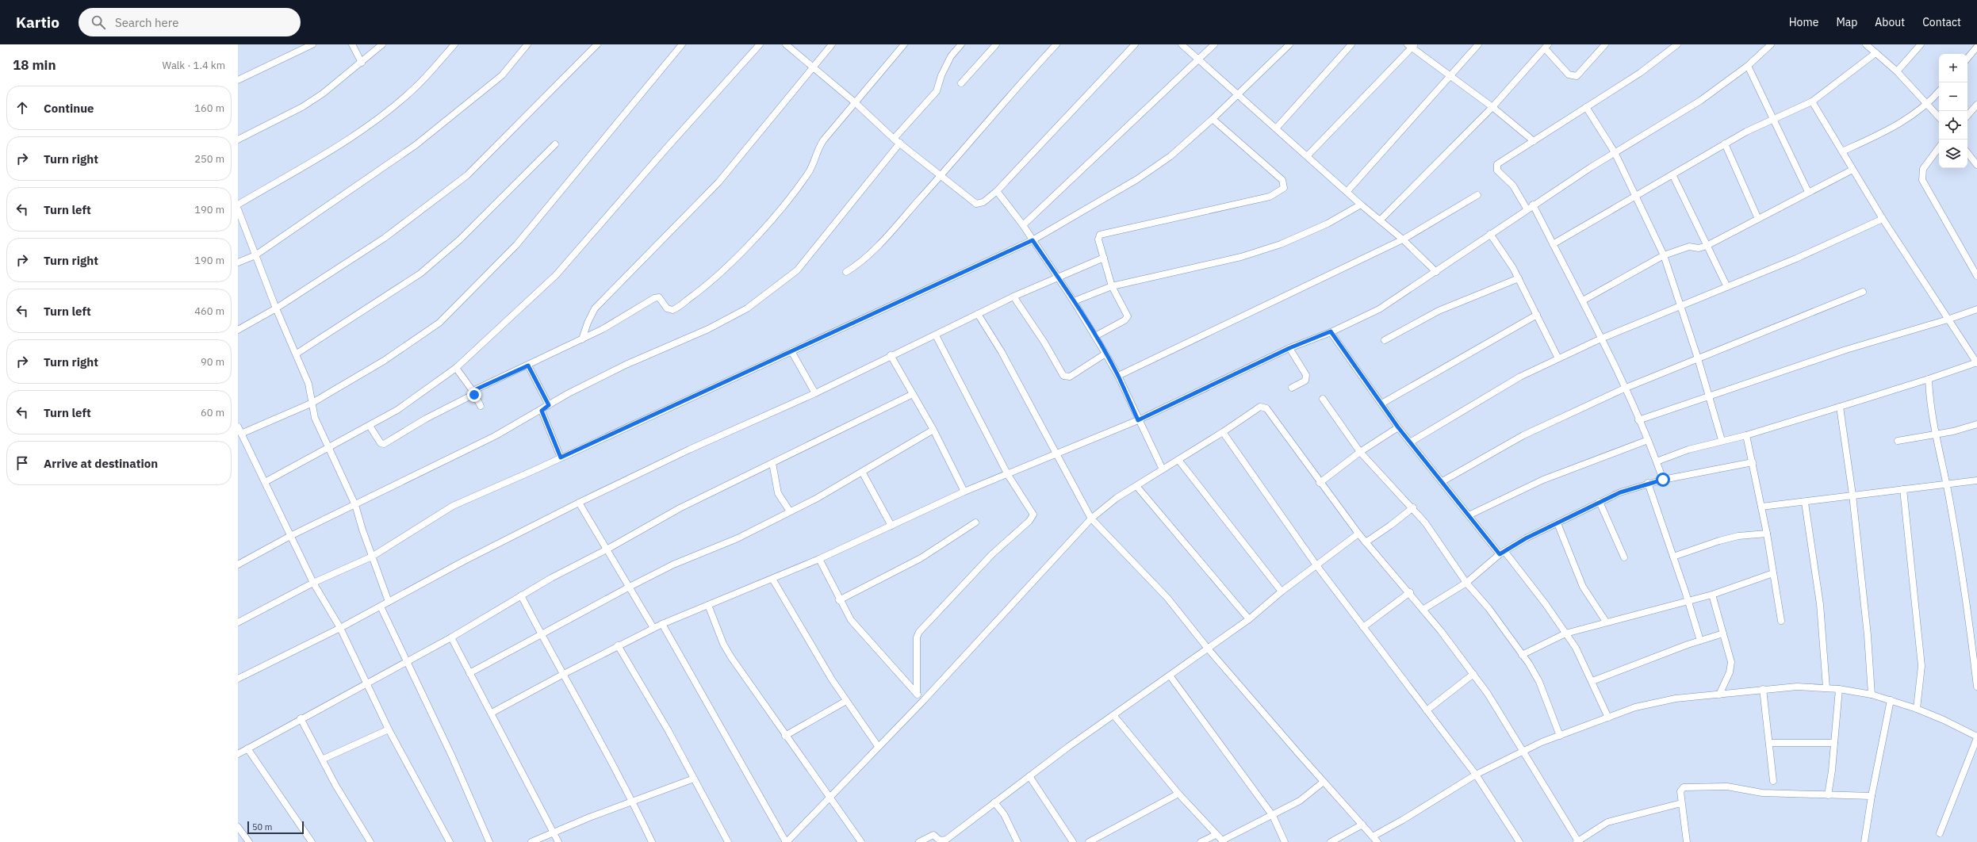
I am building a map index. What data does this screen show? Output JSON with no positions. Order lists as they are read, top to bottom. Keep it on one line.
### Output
{"scale_bar":"50 m","page":{"header":"Kartio","search":"Search here","nav":["Home","Map","About","Contact"],"heading":["18 min","Walk · 1.4 km"],"map_buttons":["+","−"],"list":[["Continue","160 m"],["Turn right","250 m"],["Turn left","190 m"],["Turn right","190 m"],["Turn left","460 m"],["Turn right","90 m"],["Turn left","60 m"],"Arrive at destination"],"scale":"50 m"}}
